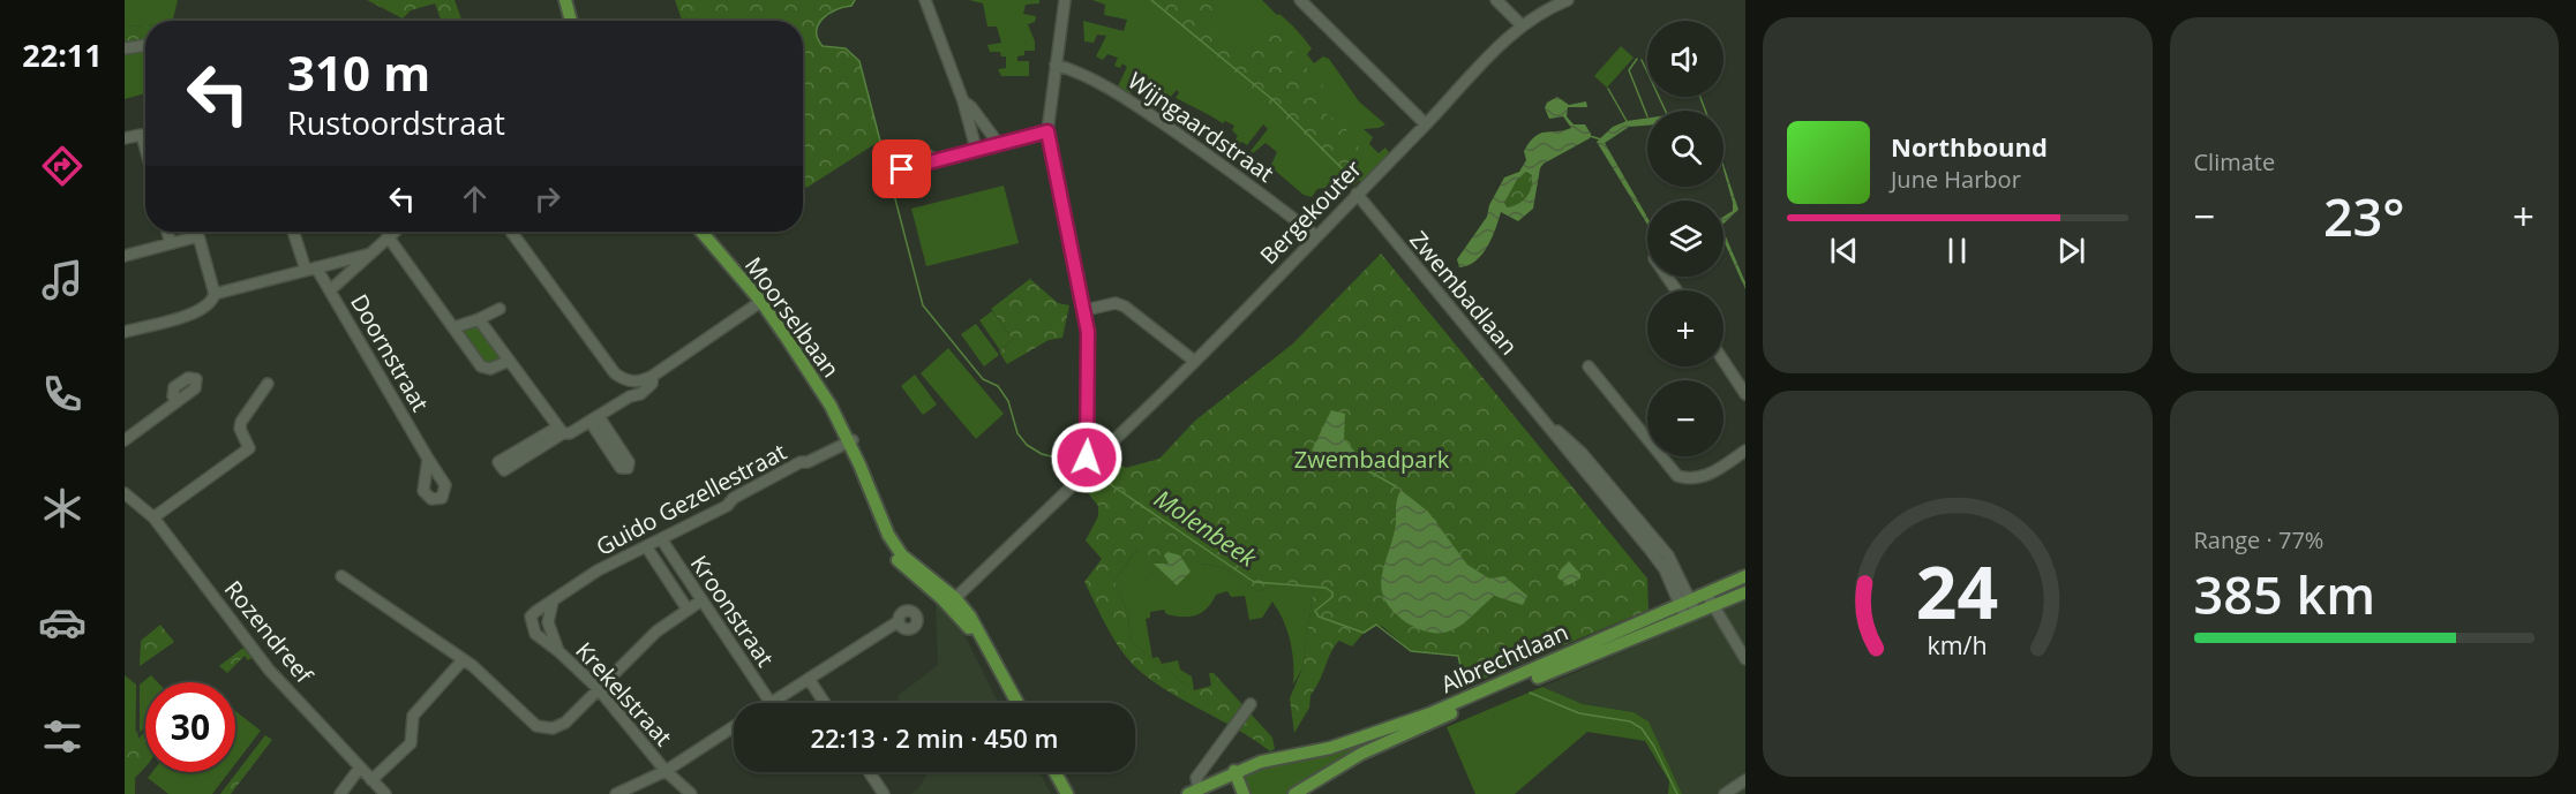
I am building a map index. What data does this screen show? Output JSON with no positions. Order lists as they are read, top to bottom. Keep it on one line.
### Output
{"streets":{"main road":["Moorselbaan","Albrechtlaan"],"street":["Wijngaardstraat","Bergekouter","Zwembadlaan","Doornstraat","Guido Gezellestraat","Kroonstraat","Rozendreef","Krekelstraat"]},"crossings":[["Wijngaardstraat","Bergekouter"],["Bergekouter","Zwembadlaan"],["Zwembadlaan","Albrechtlaan"],["Moorselbaan","Guido Gezellestraat"],["Guido Gezellestraat","Kroonstraat"],["Guido Gezellestraat","Krekelstraat"]],"water":["Molenbeek"],"parks":["Zwembadpark"],"page":{"tabs":"22:11","tile":["Climate",["Range · 77%","385 km"]],"map_buttons":["+","−"],"turn":["310 m","Rustoordstraat"],"song":["Northbound","June Harbor"],"heat":["−","23°","+"],"limit":"30","trip":"22:13 · 2 min · 450 m","gauge":["24","km/h"]}}
